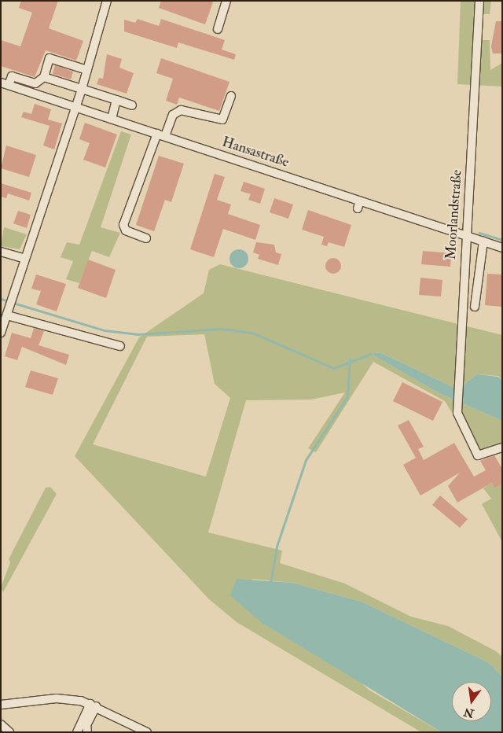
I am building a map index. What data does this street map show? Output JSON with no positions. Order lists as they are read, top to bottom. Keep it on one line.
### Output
{"streets":{"street":["Hansastraße","Moorlandstraße"]},"crossings":[["Hansastraße","Moorlandstraße"]],"north":"bottom"}
